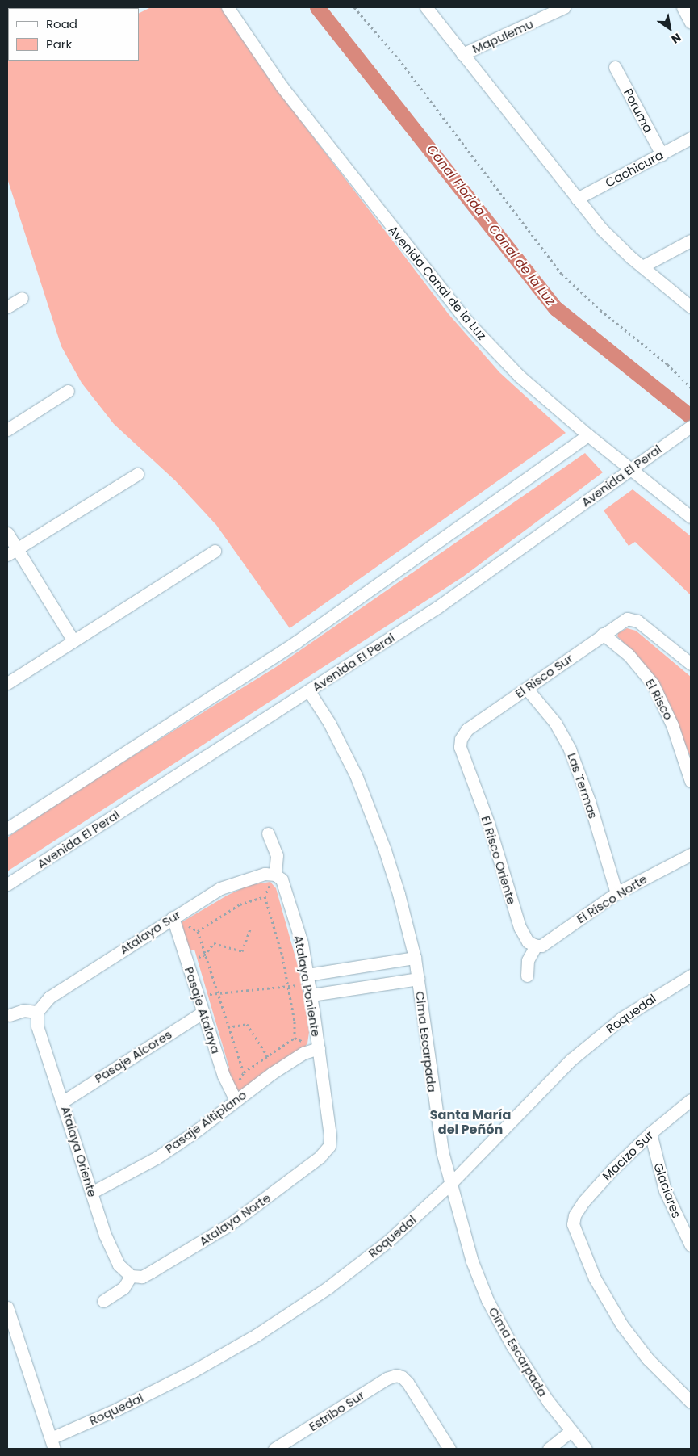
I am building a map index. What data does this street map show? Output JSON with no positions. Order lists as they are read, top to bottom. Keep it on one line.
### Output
{"streets":{"street":["Mapulemu","Poruma","Cachicura","Avenida Canal de la Luz","Avenida El Peral","El Risco Sur","El Risco","Las Termas","El Risco Oriente","El Risco Norte","Atalaya Sur","Atalaya Poniente","Pasaje Atalaya","Roquedal","Cima Escarpada","Pasaje Alcores","Pasaje Altiplano","Atalaya Oriente","Macizo Sur","Glaciares","Atalaya Norte","Estribo Sur"]},"crossings":[["Poruma","Cachicura"],["Avenida Canal de la Luz","Avenida El Peral"],["Avenida El Peral","Cima Escarpada"],["El Risco Sur","El Risco"],["El Risco Sur","Las Termas"],["El Risco Sur","El Risco Oriente"],["Las Termas","El Risco Norte"],["El Risco Oriente","El Risco Norte"],["Atalaya Sur","Atalaya Poniente"],["Atalaya Sur","Pasaje Atalaya"],["Atalaya Sur","Atalaya Oriente"],["Atalaya Poniente","Pasaje Altiplano"],["Atalaya Poniente","Atalaya Norte"],["Pasaje Atalaya","Pasaje Alcores"],["Pasaje Atalaya","Pasaje Altiplano"],["Roquedal","Cima Escarpada"],["Pasaje Alcores","Atalaya Oriente"],["Pasaje Altiplano","Atalaya Oriente"],["Atalaya Oriente","Atalaya Norte"],["Macizo Sur","Glaciares"]],"districts":["Santa María del Peñón"],"water":["Canal Florida - Canal de la Luz"],"legend":["Road","Park"],"north":"bottom right"}
